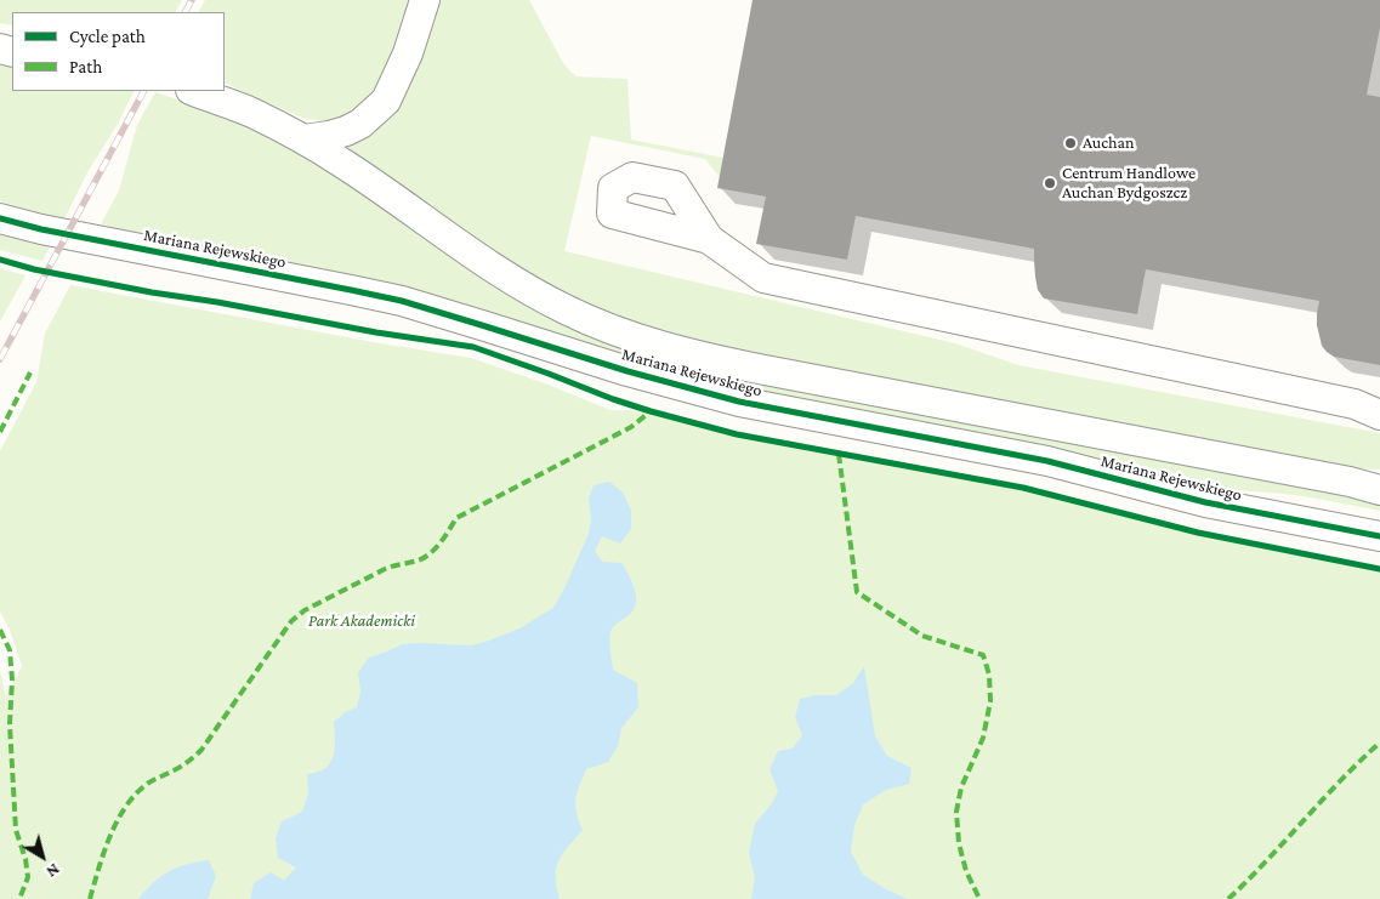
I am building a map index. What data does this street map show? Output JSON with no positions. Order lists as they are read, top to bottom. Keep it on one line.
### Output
{"streets":{"street":["Mariana Rejewskiego"]},"parks":["Park Akademicki"],"places":["Auchan","Centrum Handlowe Auchan Bydgoszcz"],"legend":["Cycle path","Path"],"north":"bottom right"}
